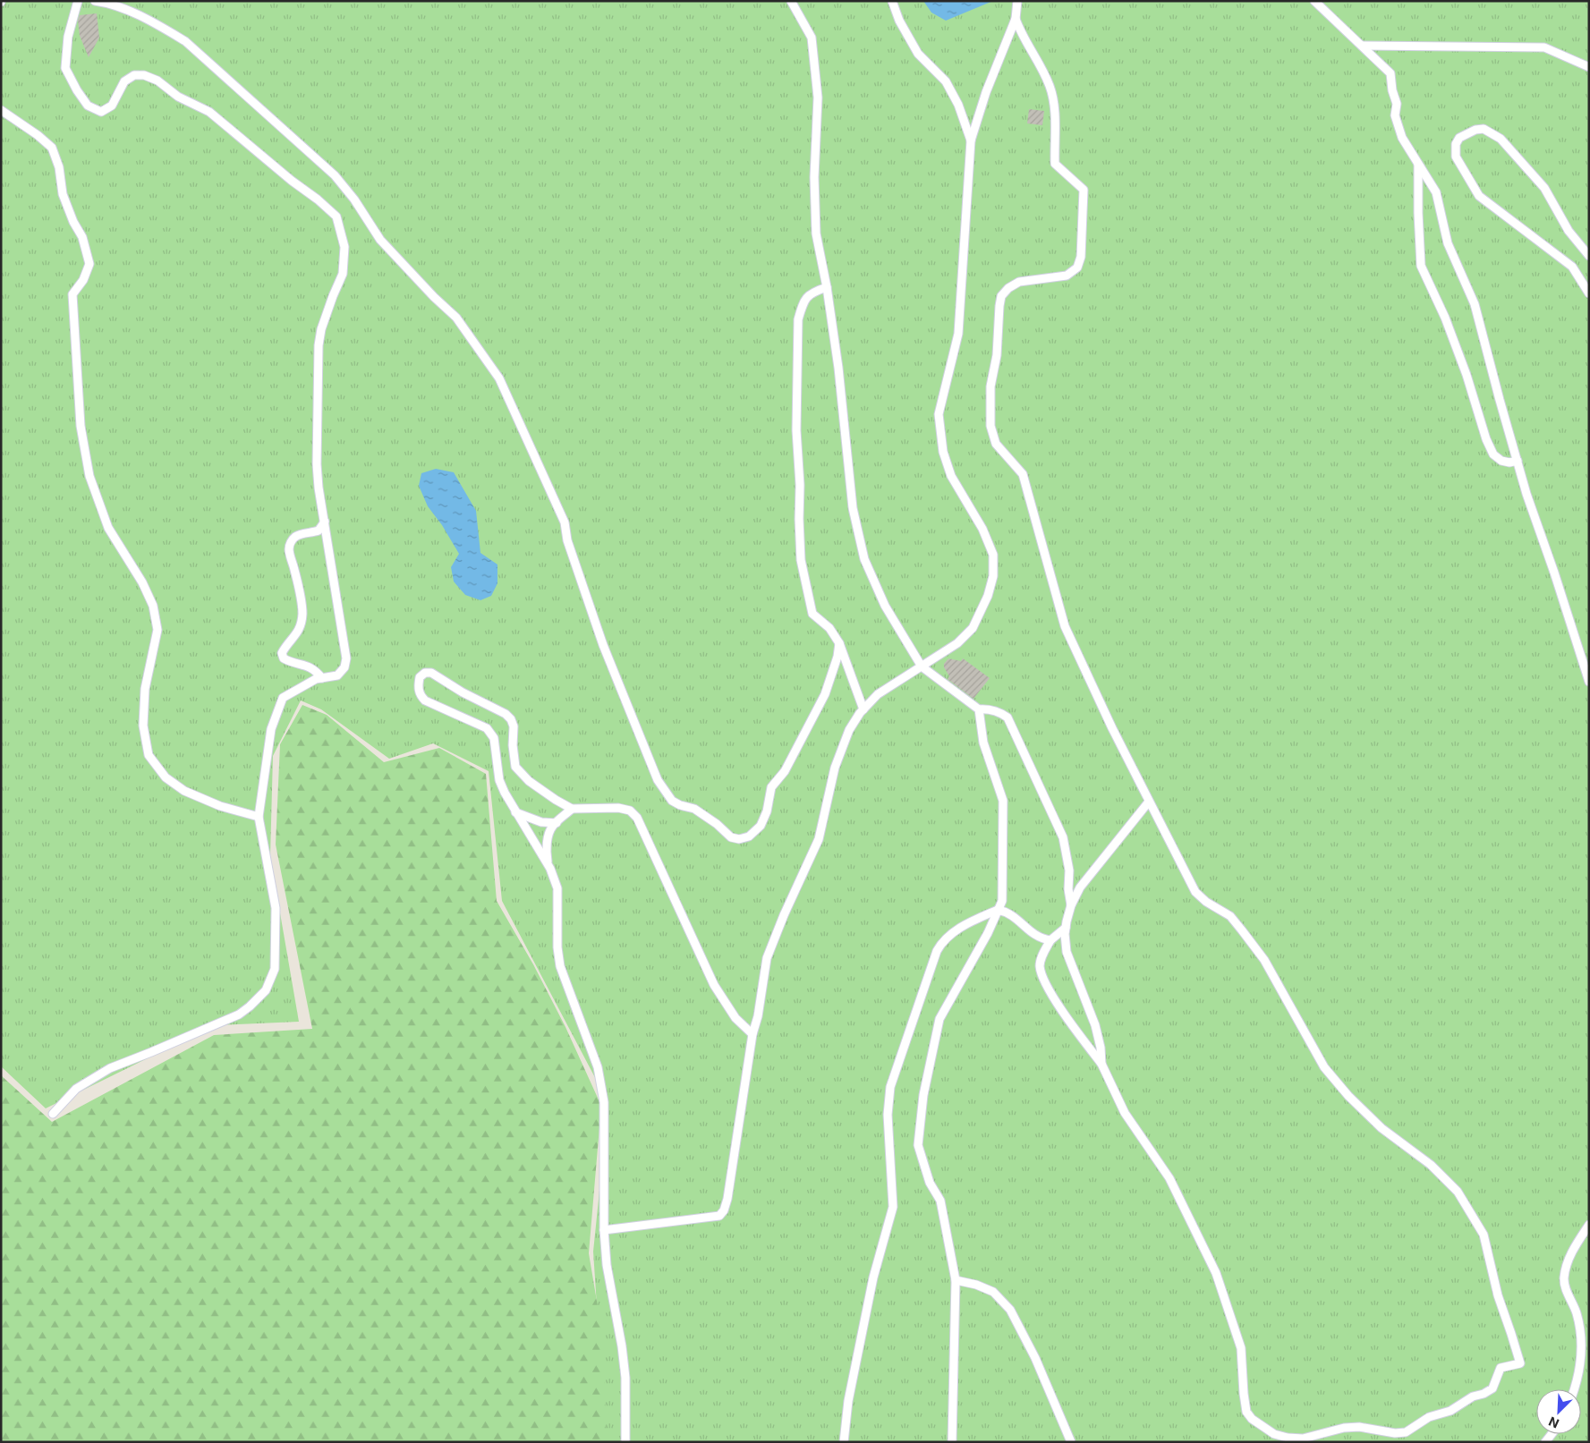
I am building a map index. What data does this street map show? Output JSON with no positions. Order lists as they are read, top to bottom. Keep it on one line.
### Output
{"north":"bottom left"}
